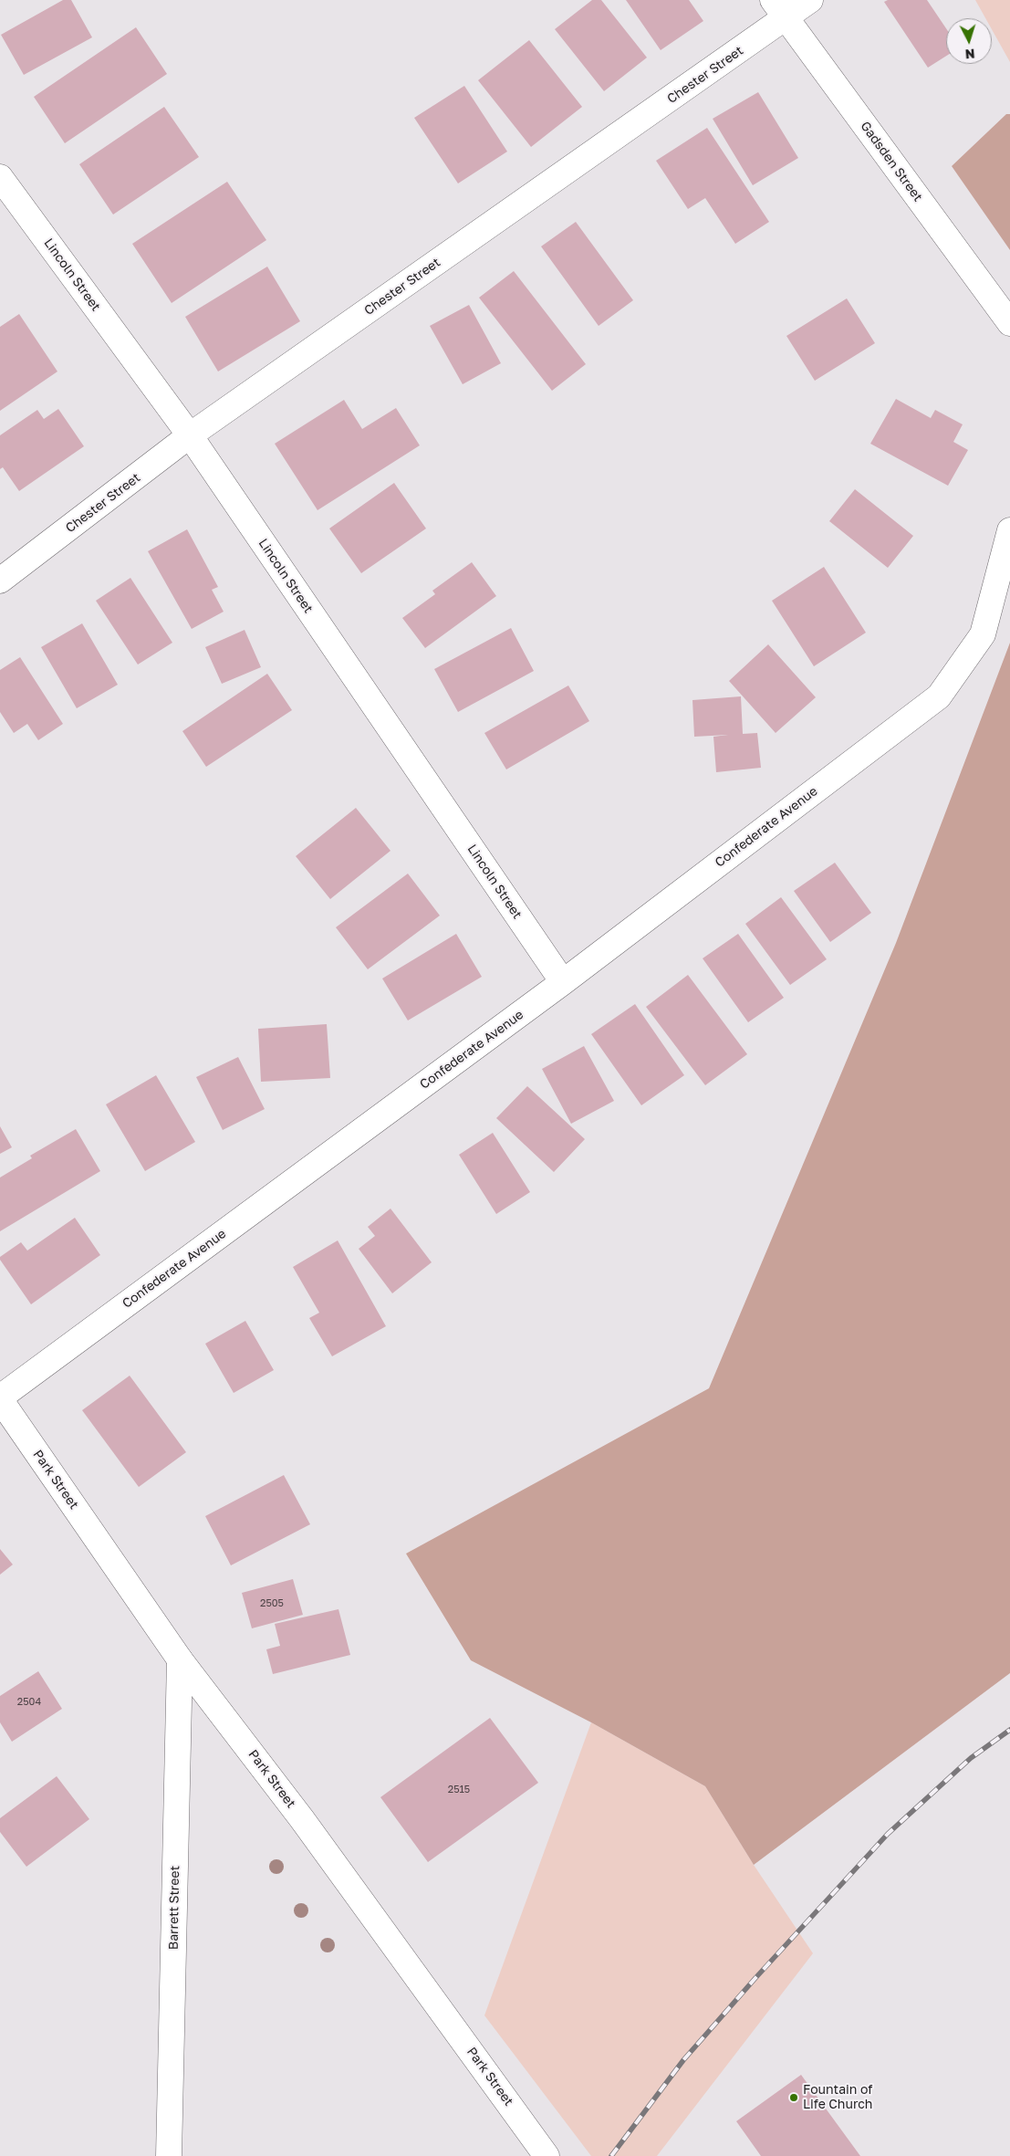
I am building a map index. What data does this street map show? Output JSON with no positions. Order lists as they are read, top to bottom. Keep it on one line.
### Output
{"streets":{"street":["Chester Street","Gadsden Street","Lincoln Street","Confederate Avenue","Park Street","Barrett Street"]},"crossings":[["Chester Street","Gadsden Street"],["Chester Street","Lincoln Street"],["Lincoln Street","Confederate Avenue"],["Confederate Avenue","Park Street"],["Park Street","Barrett Street"]],"places":["Fountain of Life Church"],"house_numbers":["2505","2504","2515"],"north":"bottom"}
